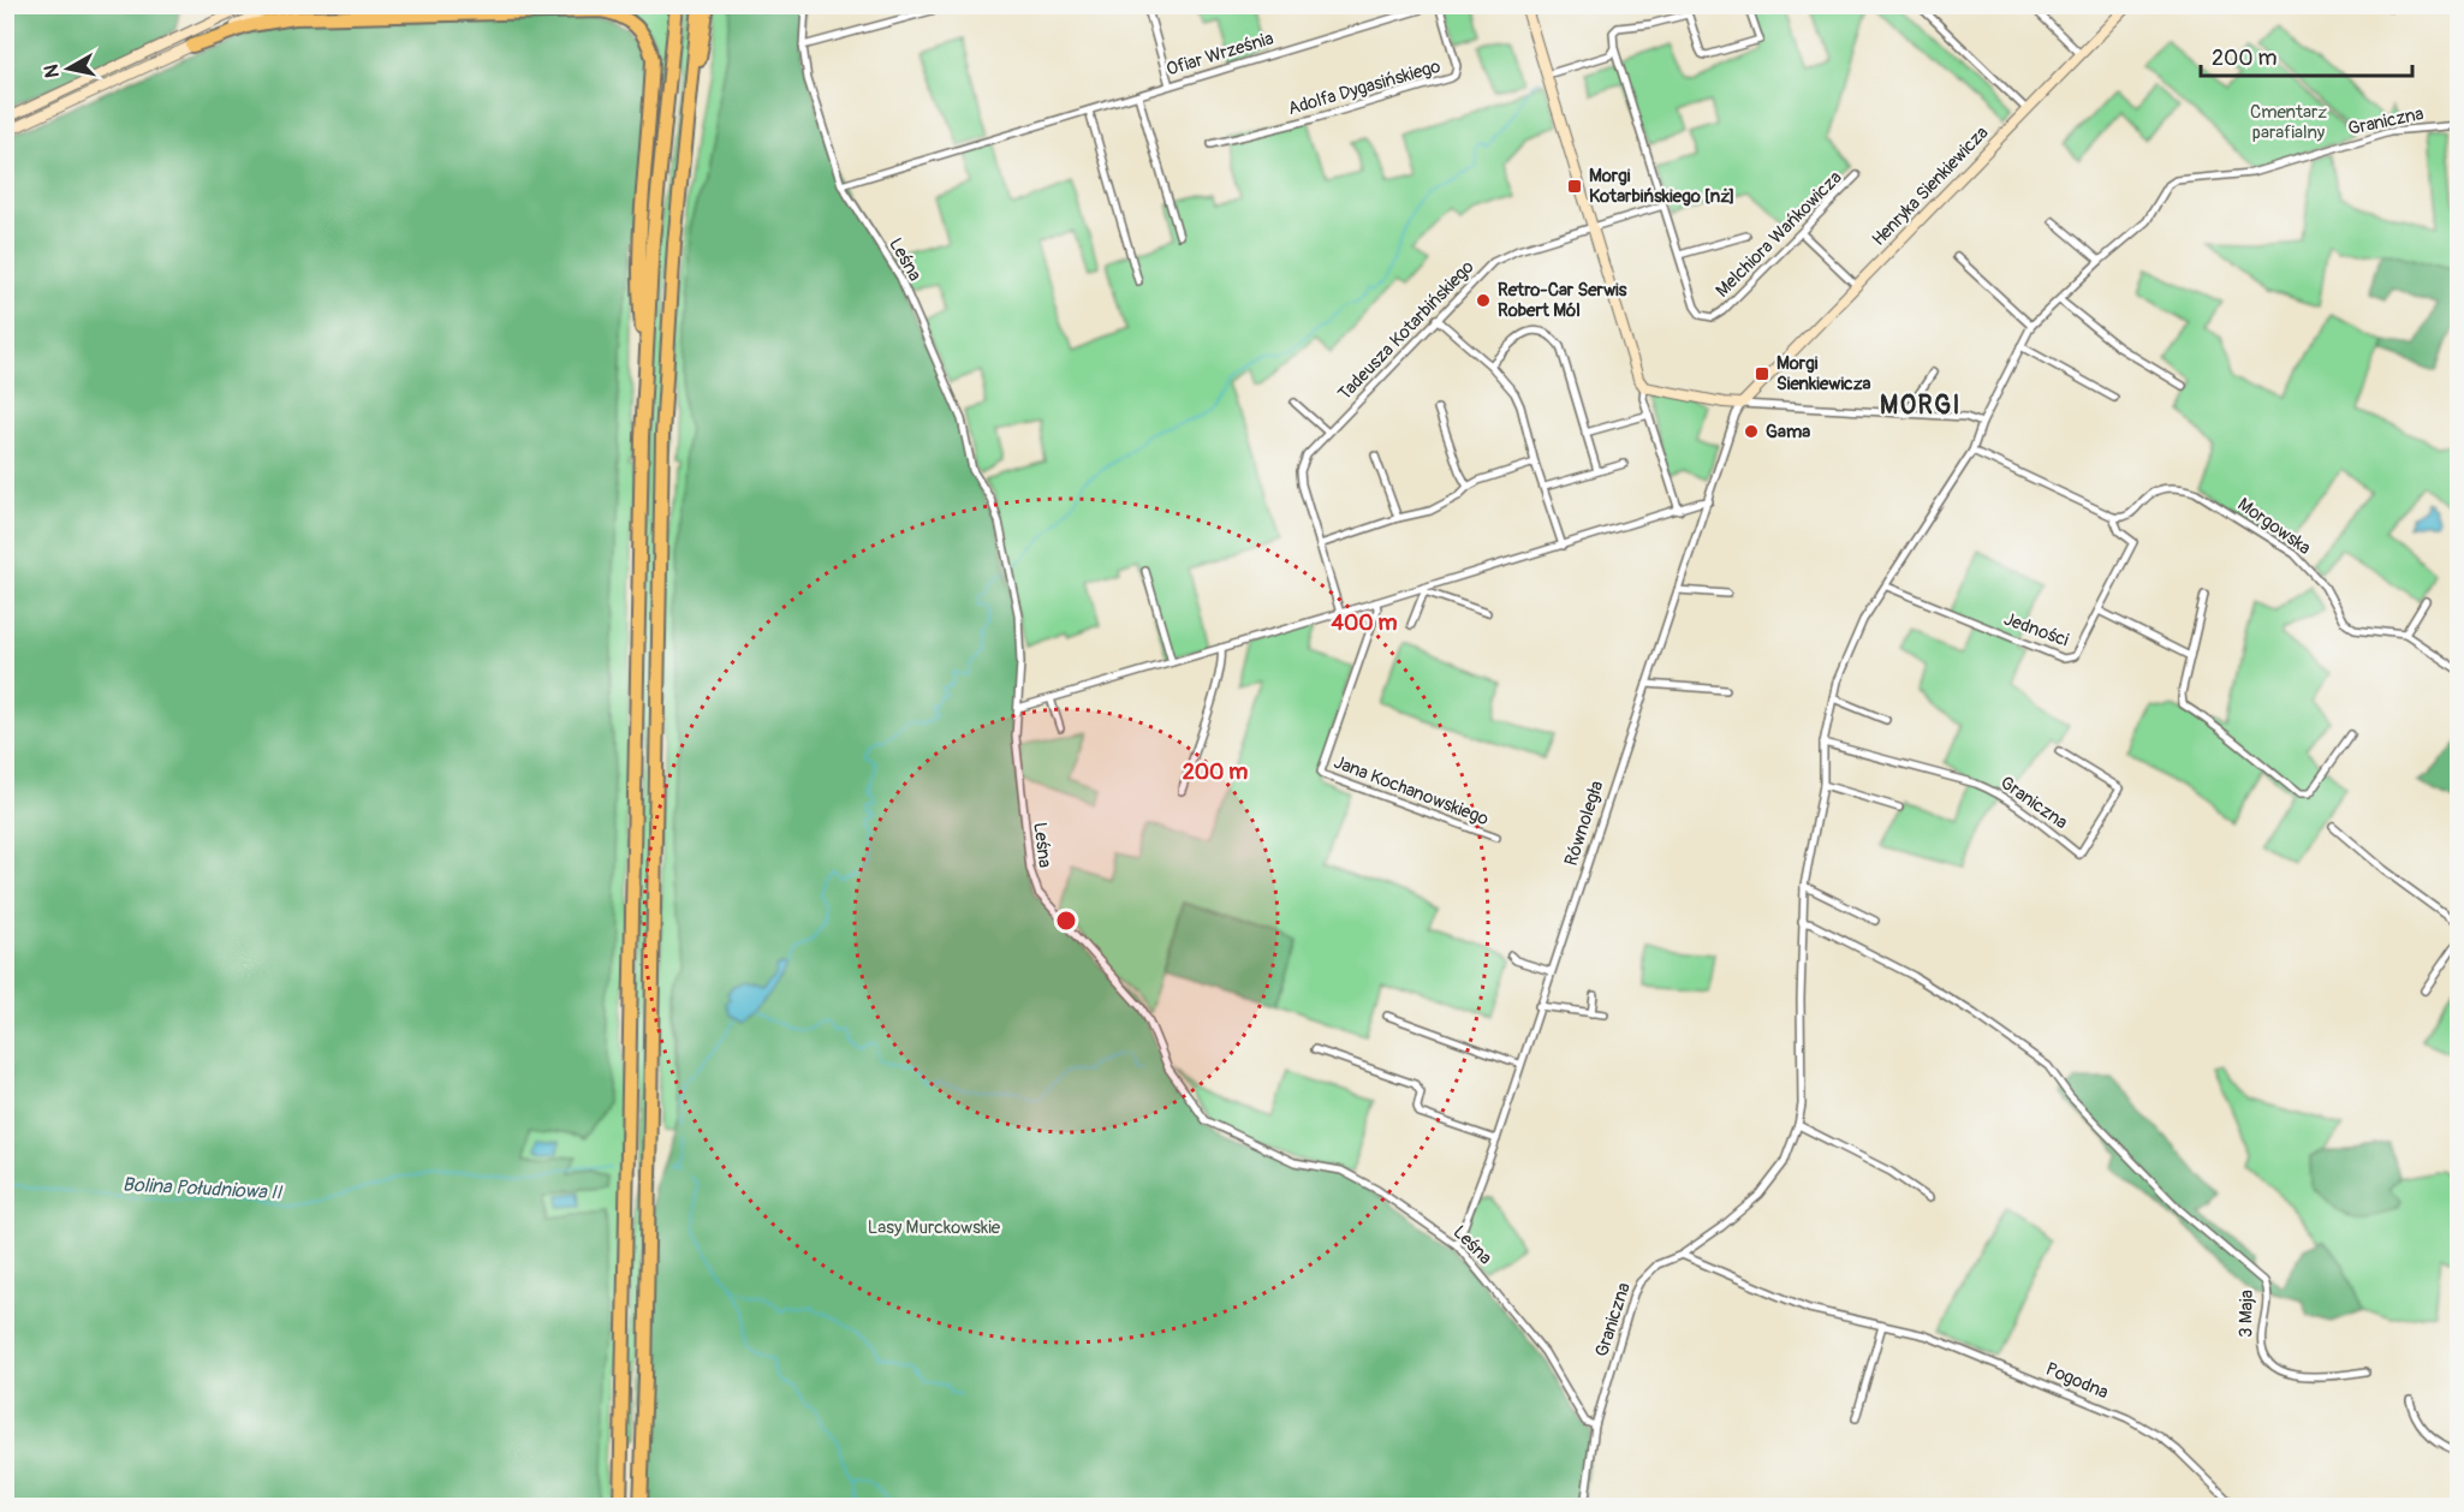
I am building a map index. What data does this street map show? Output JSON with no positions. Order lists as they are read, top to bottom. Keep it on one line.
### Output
{"streets":{"street":["Ofiar Września","Adolfa Dygasińskiego","Graniczna","Henryka Sienkiewicza","Melchiora Wańkowicza","Leśna","Tadeusza Kotarbińskiego","Morgowska","Jedności","Jana Kochanowskiego","Równoległa","3 Maja","Pogodna"]},"crossings":[["Ofiar Września","Adolfa Dygasińskiego"],["Ofiar Września","Leśna"],["Graniczna","Leśna"],["Graniczna","Jedności"],["Graniczna","3 Maja"],["Graniczna","Pogodna"],["Henryka Sienkiewicza","Równoległa"],["Melchiora Wańkowicza","Tadeusza Kotarbińskiego"],["Leśna","Równoległa"]],"districts":["MORGI"],"water":["Bolina Południowa II"],"parks":["Cmentarz parafialny","Lasy Murckowskie"],"places":{"transit":["Morgi Kotarbińskiego [nż]","Morgi Sienkiewicza"],"other":["Retro-Car Serwis Robert Mól","Gama"]},"scale_bar":"200 m","north":"left","rings":["400 m","200 m"]}
